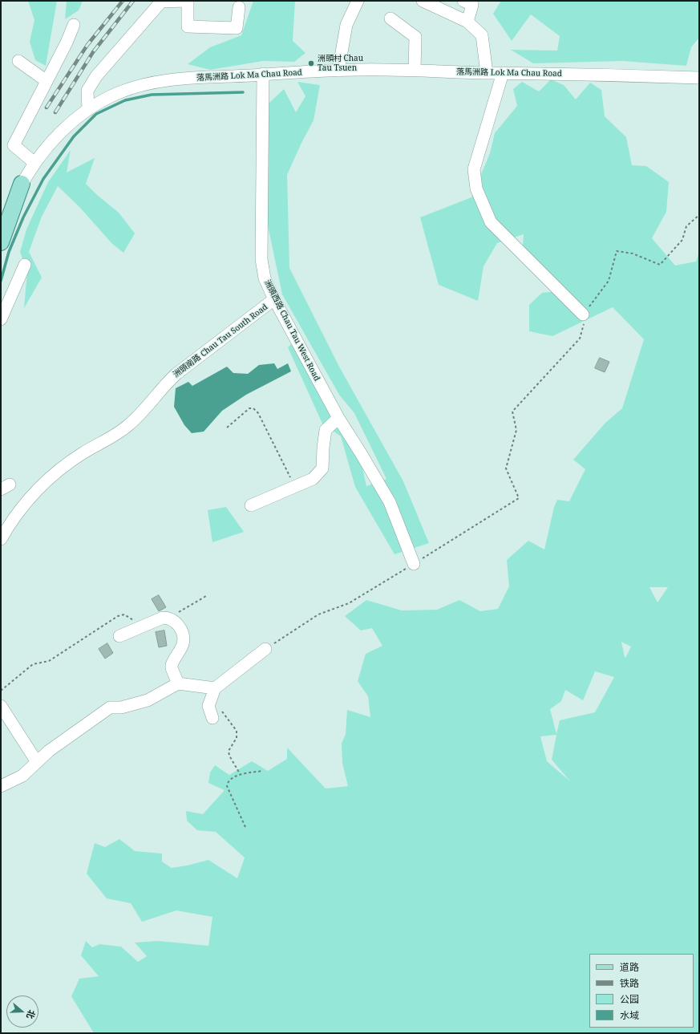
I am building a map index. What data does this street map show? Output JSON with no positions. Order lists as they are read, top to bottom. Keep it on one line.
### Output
{"streets":{"street":["落馬洲路 Lok Ma Chau Road","洲頭西路 Chau Tau West Road","洲頭南路 Chau Tau South Road"]},"crossings":[["落馬洲路 Lok Ma Chau Road","洲頭西路 Chau Tau West Road"],["洲頭西路 Chau Tau West Road","洲頭南路 Chau Tau South Road"]],"places":["洲頭村 Chau Tau Tsuen"],"legend":["道路","铁路","公园","水域"],"north":"right"}
